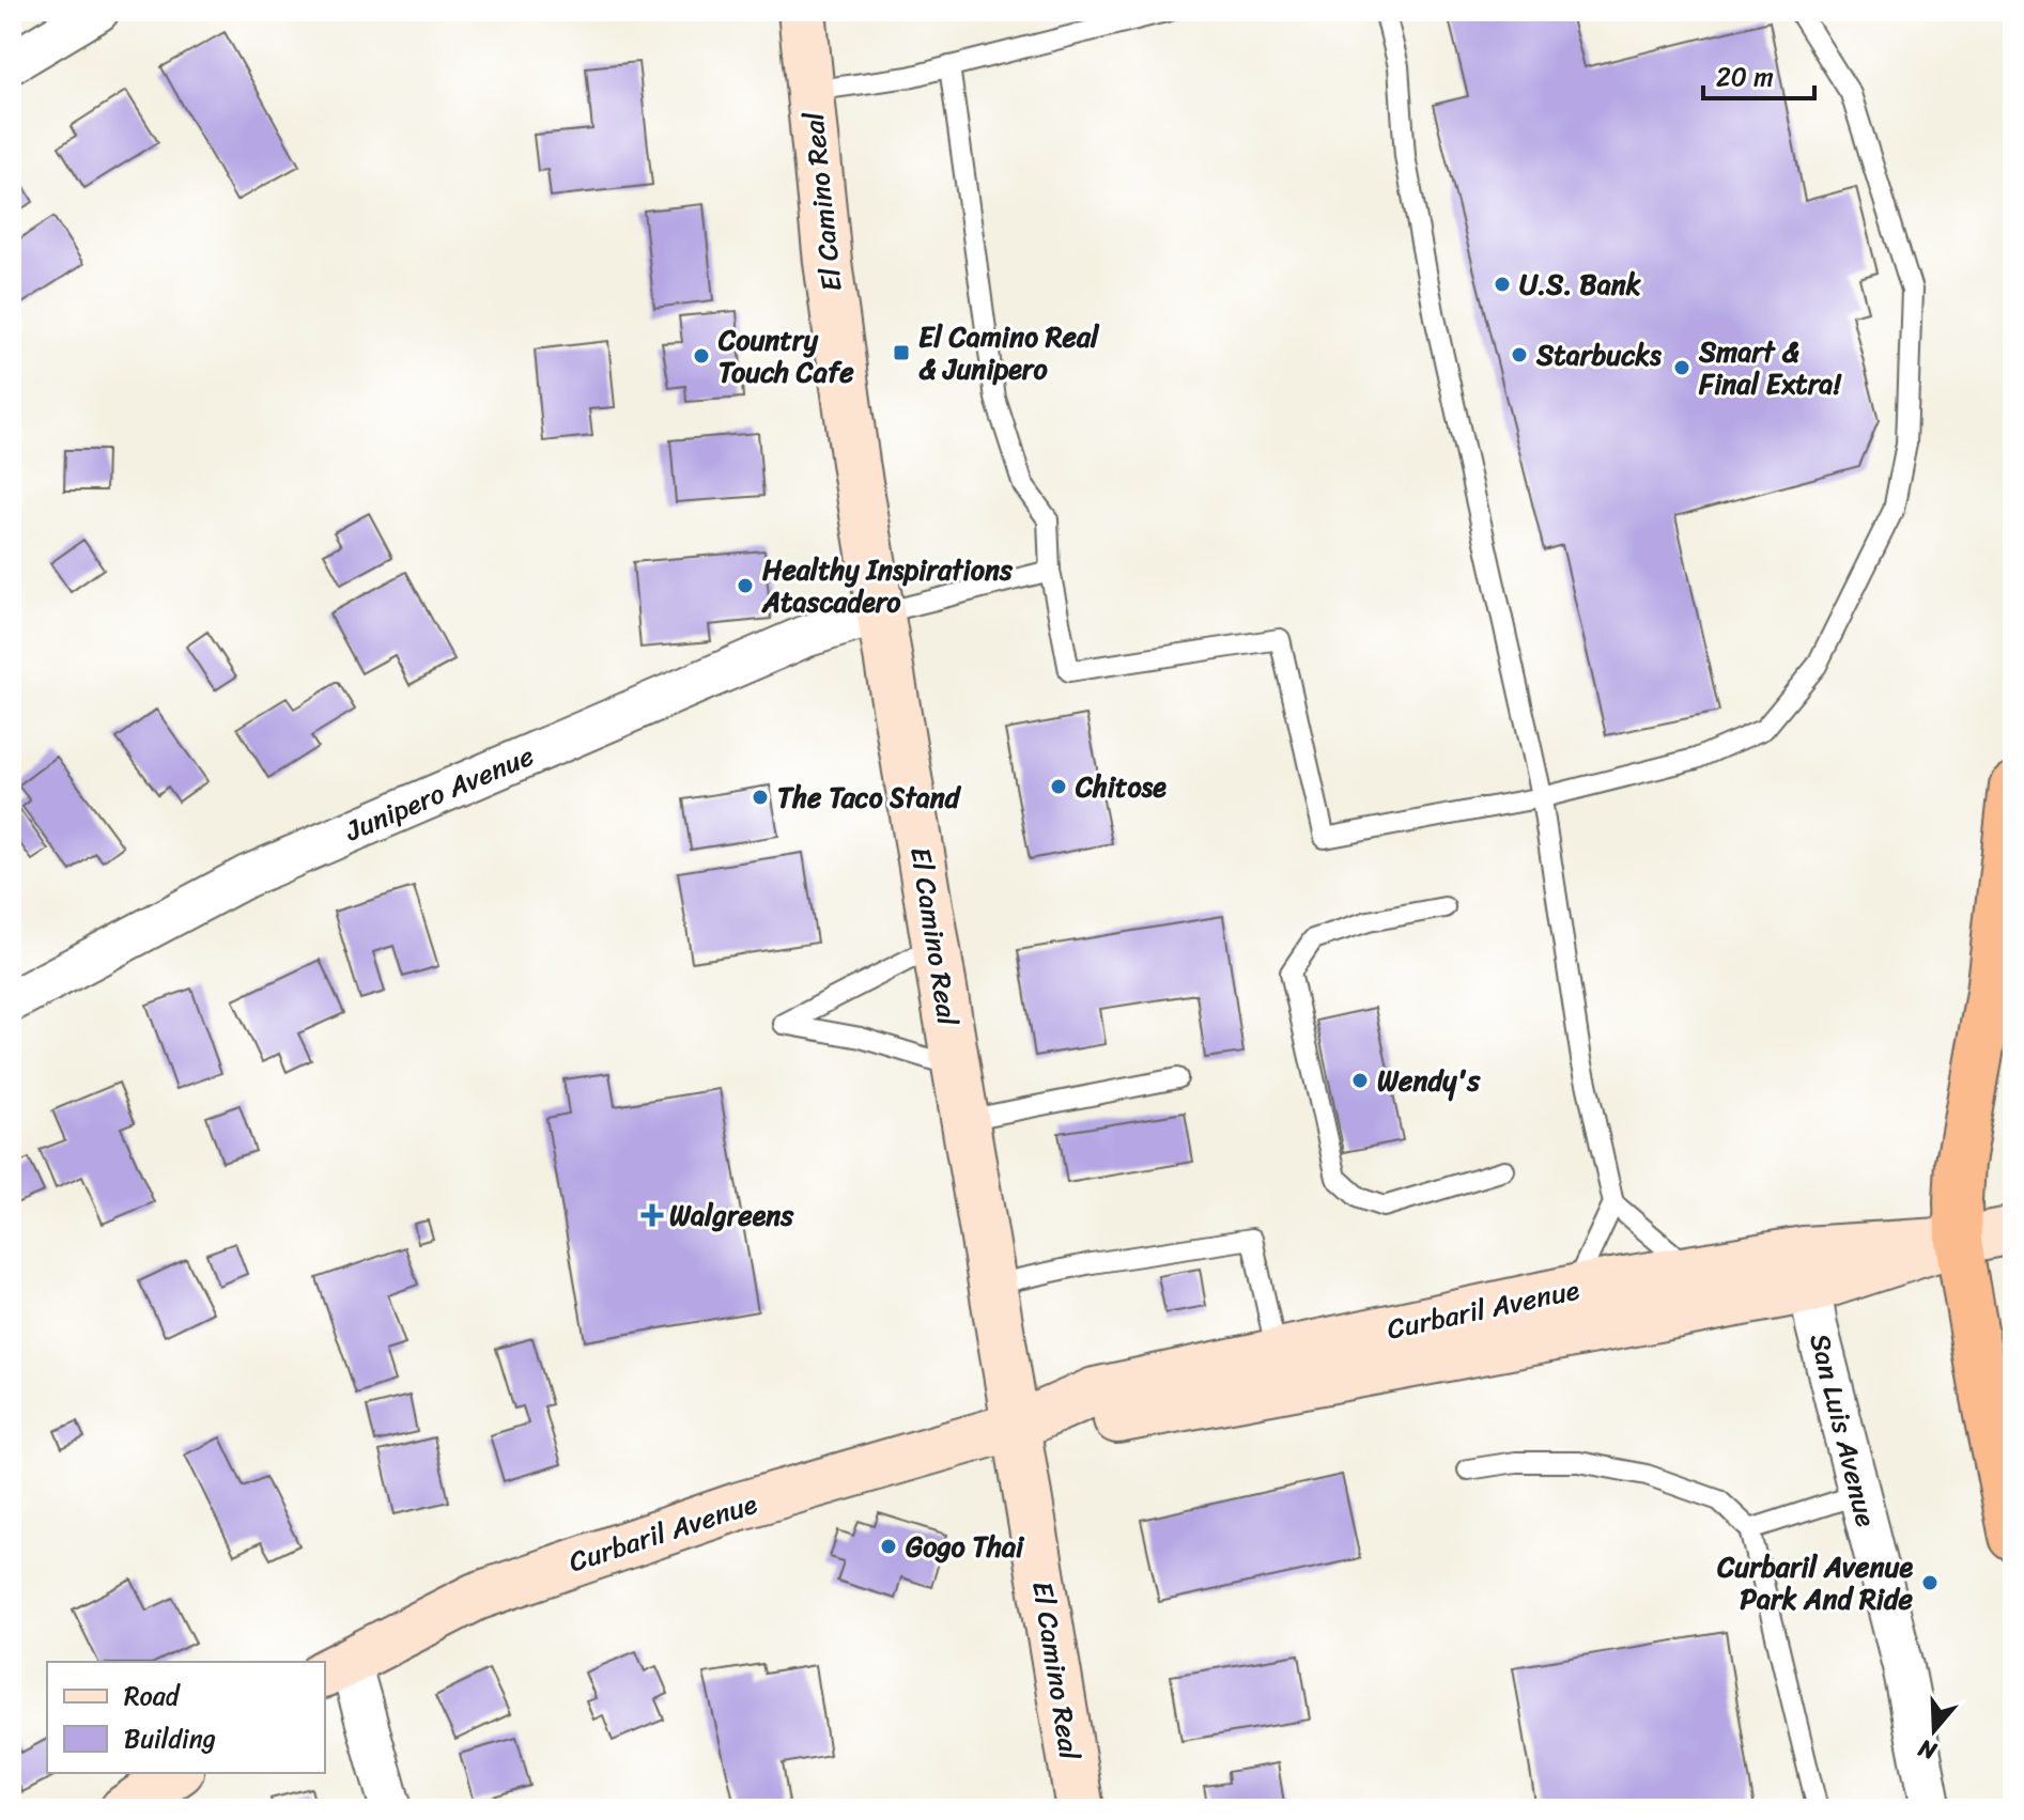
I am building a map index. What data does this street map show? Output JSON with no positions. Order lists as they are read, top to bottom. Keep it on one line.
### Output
{"streets":{"main road":["El Camino Real","Curbaril Avenue"],"street":["Junipero Avenue","San Luis Avenue"]},"crossings":[["El Camino Real","Junipero Avenue"],["El Camino Real","Curbaril Avenue"],["Curbaril Avenue","San Luis Avenue"]],"places":{"other":["U.S. Bank","Starbucks","Country Touch Cafe","Smart & Final Extra!","Healthy Inspirations Atascadero","Chitose","The Taco Stand","Wendy's","Gogo Thai","Curbaril Avenue Park And Ride"],"transit":["El Camino Real & Junipero"],"health":["Walgreens"]},"legend":["Road","Building"],"scale_bar":"20 m","north":"bottom"}
